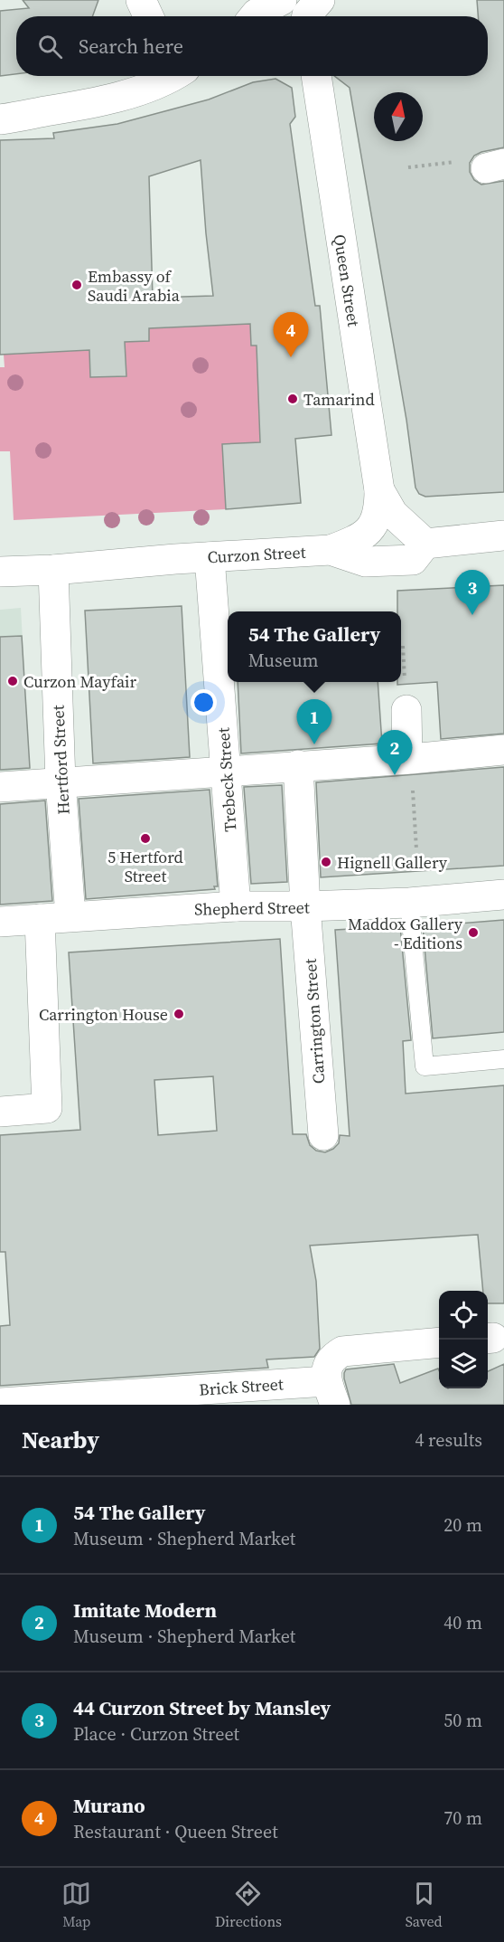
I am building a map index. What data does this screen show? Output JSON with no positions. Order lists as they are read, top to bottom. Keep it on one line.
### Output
{"streets":{"street":["Queen Street","Curzon Street","Hertford Street","Trebeck Street","Shepherd Street","Carrington Street","Brick Street"]},"crossings":[["Queen Street","Curzon Street"],["Curzon Street","Hertford Street"],["Curzon Street","Trebeck Street"],["Hertford Street","Shepherd Street"],["Trebeck Street","Shepherd Street"],["Shepherd Street","Carrington Street"]],"places":["Embassy of Saudi Arabia","Tamarind","Curzon Mayfair","5 Hertford Street","Hignell Gallery","Maddox Gallery - Editions","Carrington House"],"north":"top","page":{"search":"Search here","pins":["4","3","1","2"],"popup":["54 The Gallery","Museum"],"heading":["Nearby","4 results"],"list":[{"mark":"1","name":"54 The Gallery","note":"Museum · Shepherd Market","value":"20 m"},{"mark":"2","name":"Imitate Modern","note":"Museum · Shepherd Market","value":"40 m"},{"mark":"3","name":"44 Curzon Street by Mansley","note":"Place · Curzon Street","value":"50 m"},{"mark":"4","name":"Murano","note":"Restaurant · Queen Street","value":"70 m"}],"nav":["Map","Directions","Saved"]}}
